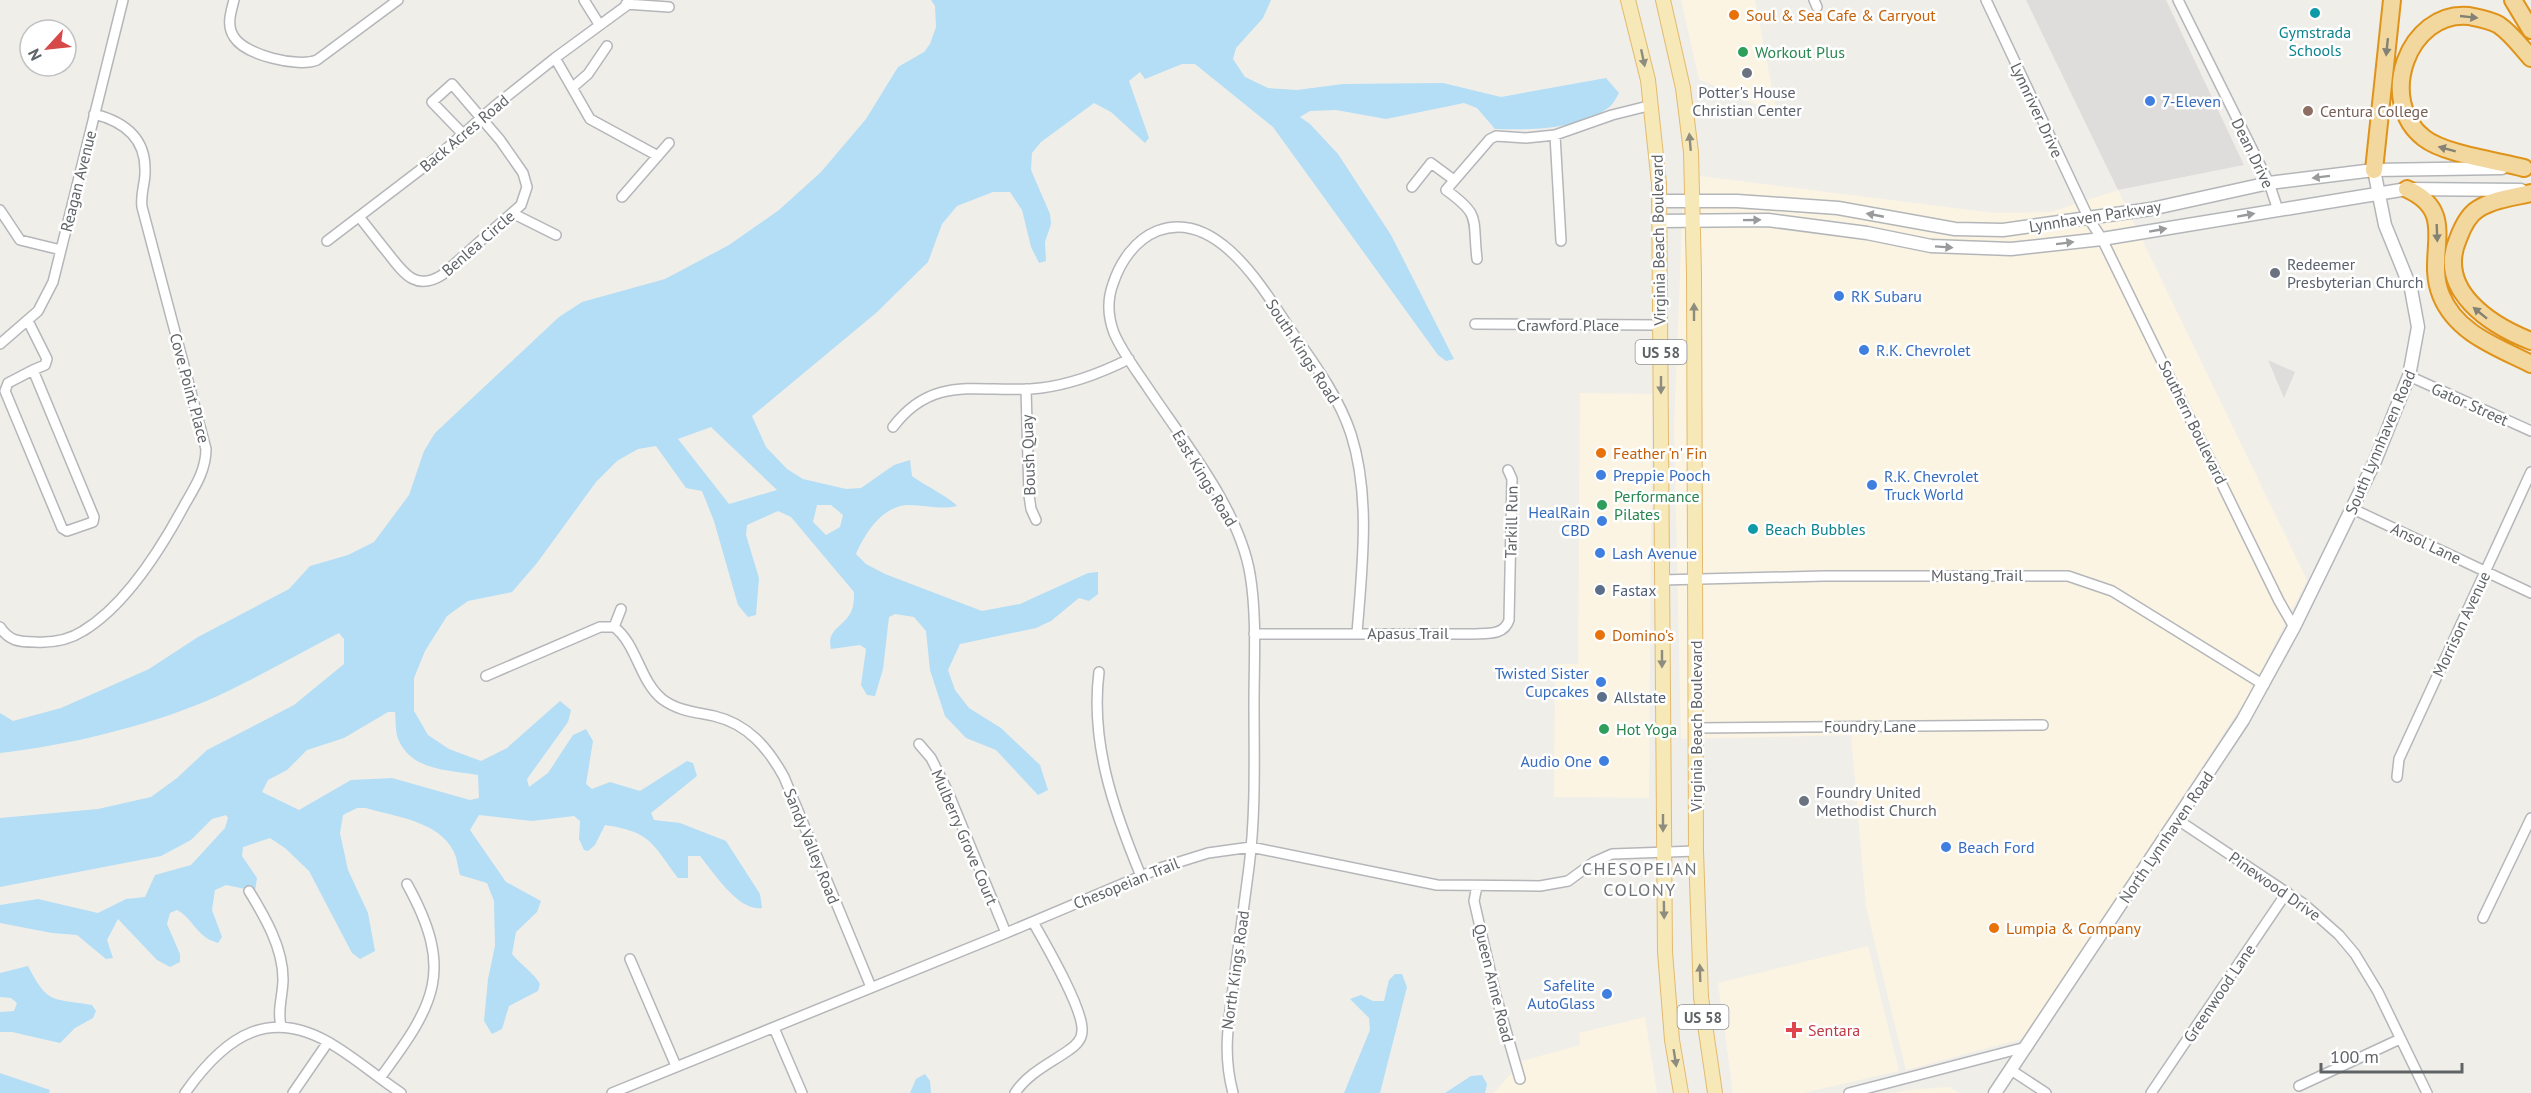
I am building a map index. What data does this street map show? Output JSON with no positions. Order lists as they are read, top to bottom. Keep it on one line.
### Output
{"streets":{"main road":["Lynnhaven Parkway","Virginia Beach Boulevard","US 58","South Lynnhaven Road","North Lynnhaven Road"],"street":["Lynnriver Drive","Back Acres Road","Dean Drive","Reagan Avenue","Benlea Circle","Crawford Place","South Kings Road","Cove Point Place","Gator Street","Southern Boulevard","Boush Quay","East Kings Road","Tarkill Run","Ansol Lane","Mustang Trail","Morrison Avenue","Apasus Trail","Foundry Lane","Mulberry Grove Court","Sandy Valley Road","Chesopeian Trail","Pinewood Drive","North Kings Road","Queen Anne Road","Greenwood Lane"]},"crossings":[["Lynnriver Drive","Lynnhaven Parkway"],["Lynnriver Drive","Southern Boulevard"],["Back Acres Road","Benlea Circle"],["Dean Drive","Lynnhaven Parkway"],["Reagan Avenue","Cove Point Place"],["Lynnhaven Parkway","Virginia Beach Boulevard"],["Lynnhaven Parkway","Southern Boulevard"],["Lynnhaven Parkway","South Lynnhaven Road"],["Virginia Beach Boulevard","Crawford Place"],["Virginia Beach Boulevard","Mustang Trail"],["Virginia Beach Boulevard","Foundry Lane"],["Virginia Beach Boulevard","Chesopeian Trail"],["South Kings Road","East Kings Road"],["South Kings Road","Apasus Trail"],["Gator Street","South Lynnhaven Road"],["Southern Boulevard","North Lynnhaven Road"],["South Lynnhaven Road","Ansol Lane"],["South Lynnhaven Road","North Lynnhaven Road"],["East Kings Road","Apasus Trail"],["East Kings Road","Chesopeian Trail"],["East Kings Road","North Kings Road"],["Tarkill Run","Apasus Trail"],["Ansol Lane","Morrison Avenue"],["Mustang Trail","North Lynnhaven Road"],["Mulberry Grove Court","Chesopeian Trail"],["North Lynnhaven Road","Pinewood Drive"],["Sandy Valley Road","Chesopeian Trail"],["Chesopeian Trail","North Kings Road"],["Chesopeian Trail","Queen Anne Road"],["Pinewood Drive","Greenwood Lane"]],"districts":["CHESOPEIAN COLONY"],"places":{"other":["Gymstrada Schools","Soul & Sea Cafe & Carryout","Workout Plus","Potter's House Christian Center","7-Eleven","Centura College","Redeemer Presbyterian Church","RK Subaru","R.K. Chevrolet","Feather 'n' Fin","Preppie Pooch","R.K. Chevrolet Truck World","Performance Pilates","HealRain CBD","Beach Bubbles","Lash Avenue","Fastax","Domino's","Twisted Sister Cupcakes","Allstate","Hot Yoga","Audio One","Foundry United Methodist Church","Beach Ford","Lumpia & Company","Safelite AutoGlass"],"health":["Sentara"]},"scale_bar":"100 m","north":"bottom left"}
